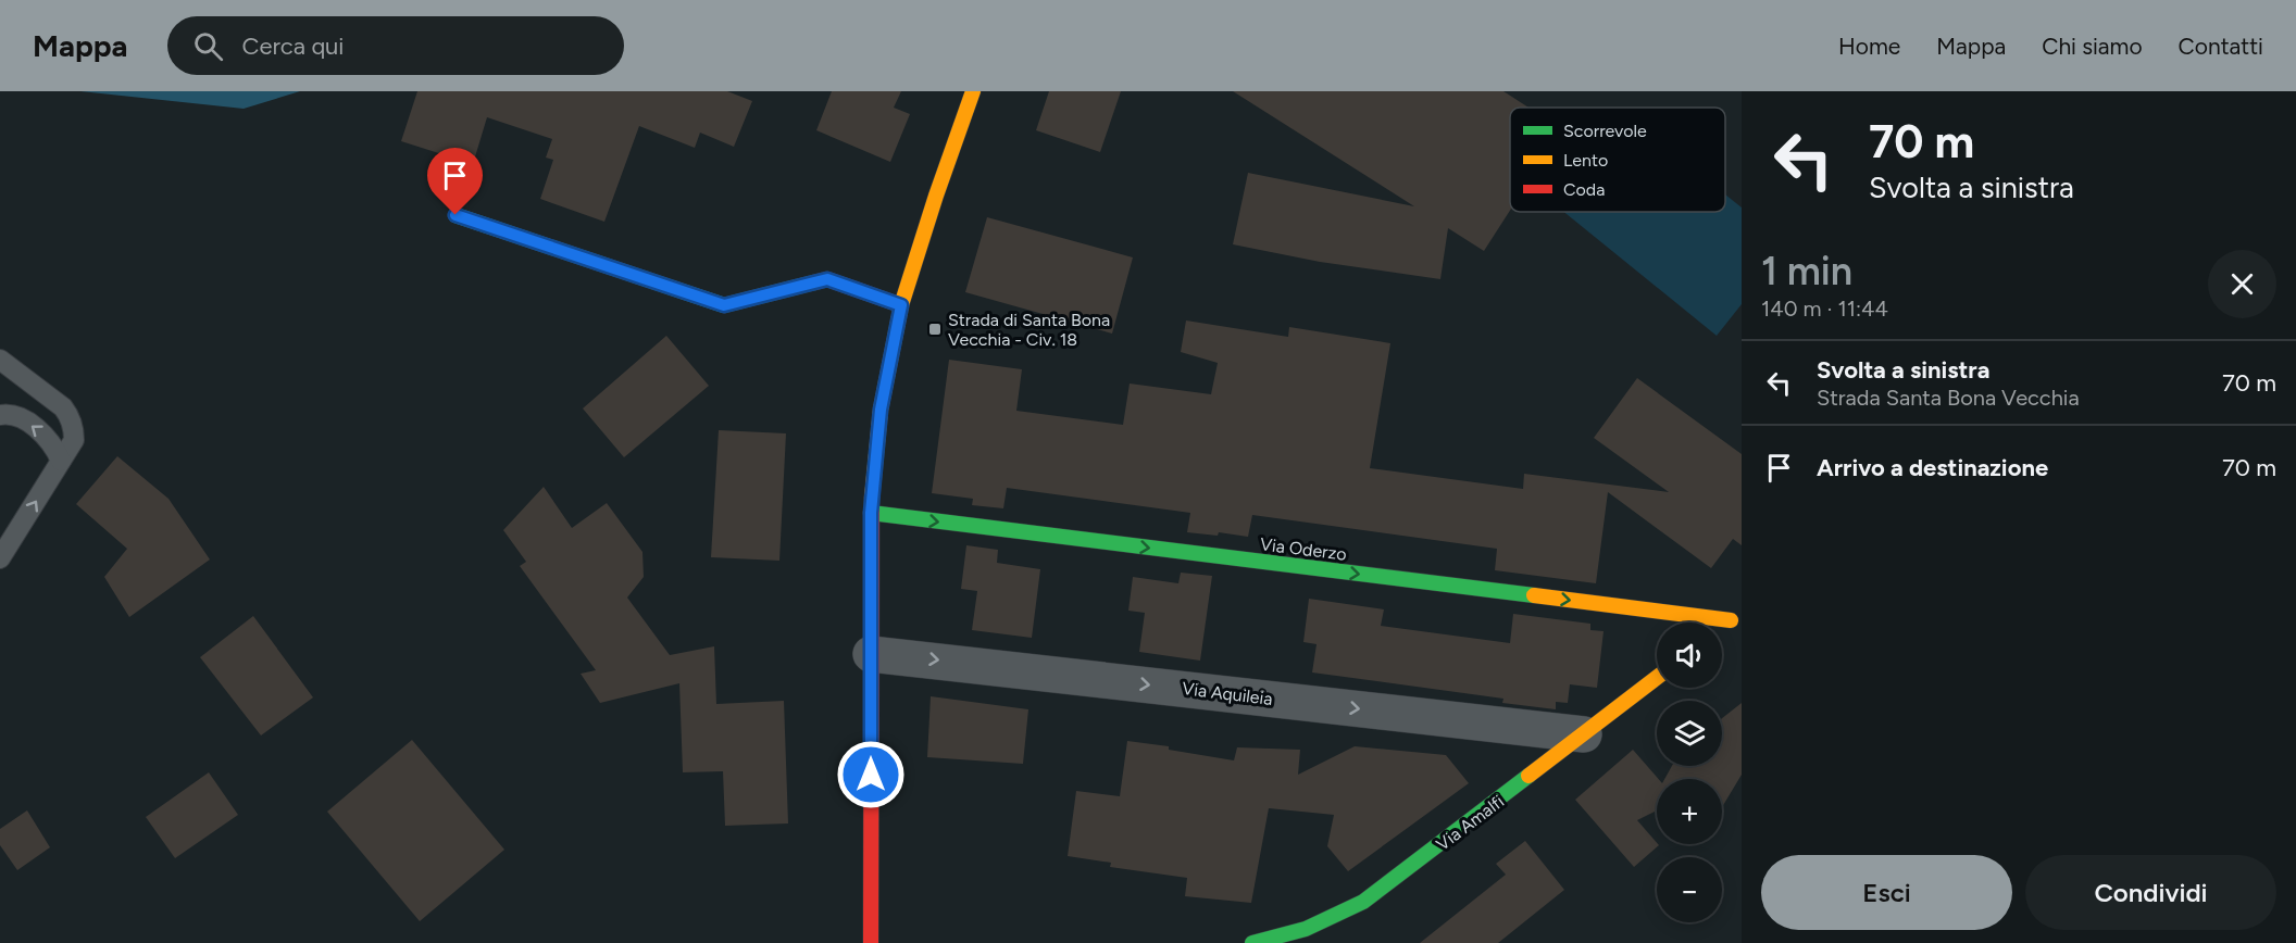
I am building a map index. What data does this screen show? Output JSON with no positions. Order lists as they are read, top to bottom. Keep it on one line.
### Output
{"streets":{"street":["Via Oderzo","Via Aquileia","Via Amalfi"]},"crossings":[["Via Aquileia","Via Amalfi"]],"one_way":["Via Oderzo","Via Aquileia"],"places":{"transit":["Strada di Santa Bona Vecchia - Civ. 18"]},"legend":["Scorrevole","Lento","Coda"],"page":{"header":"Mappa","search":"Cerca qui","nav":["Home","Mappa","Chi siamo","Contatti"],"turn":["70 m","Svolta a sinistra"],"heading":["1 min","140 m · 11:44"],"list":[{"name":"Svolta a sinistra","note":"Strada Santa Bona Vecchia","value":"70 m"},{"name":"Arrivo a destinazione","value":"70 m"}],"map_buttons":["+","−"],"buttons":["Esci","Condividi"]}}
